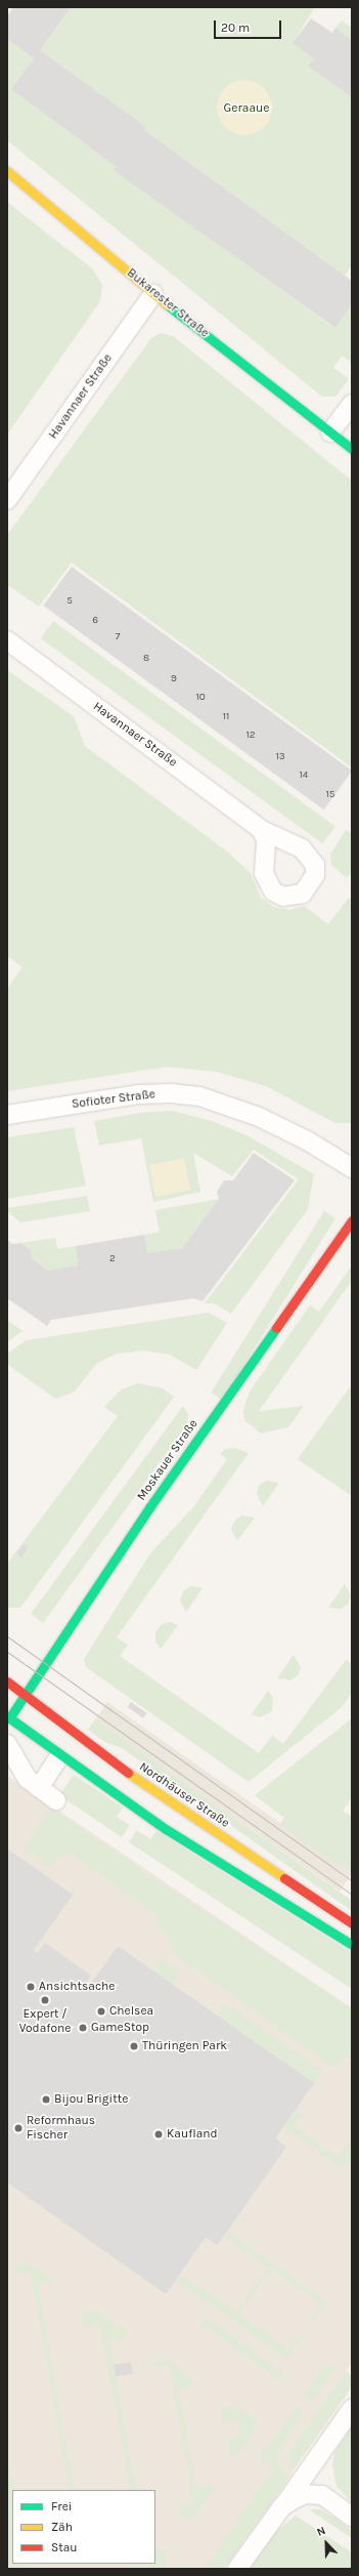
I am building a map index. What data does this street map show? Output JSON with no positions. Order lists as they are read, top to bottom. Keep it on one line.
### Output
{"streets":{"street":["Bukarester Straße","Havannaer Straße","Sofioter Straße","Moskauer Straße","Nordhäuser Straße"]},"crossings":[["Bukarester Straße","Havannaer Straße"],["Moskauer Straße","Nordhäuser Straße"]],"parks":["Geraaue"],"places":["Ansichtsache","Expert / Vodafone","Chelsea","GameStop","Thüringen Park","Bijou Brigitte","Reformhaus Fischer","Kaufland"],"house_numbers":["5","6","7","8","9","10","11","12","13","14","15","2"],"legend":["Frei","Zäh","Stau"],"scale_bar":"20 m","north":"top left"}
